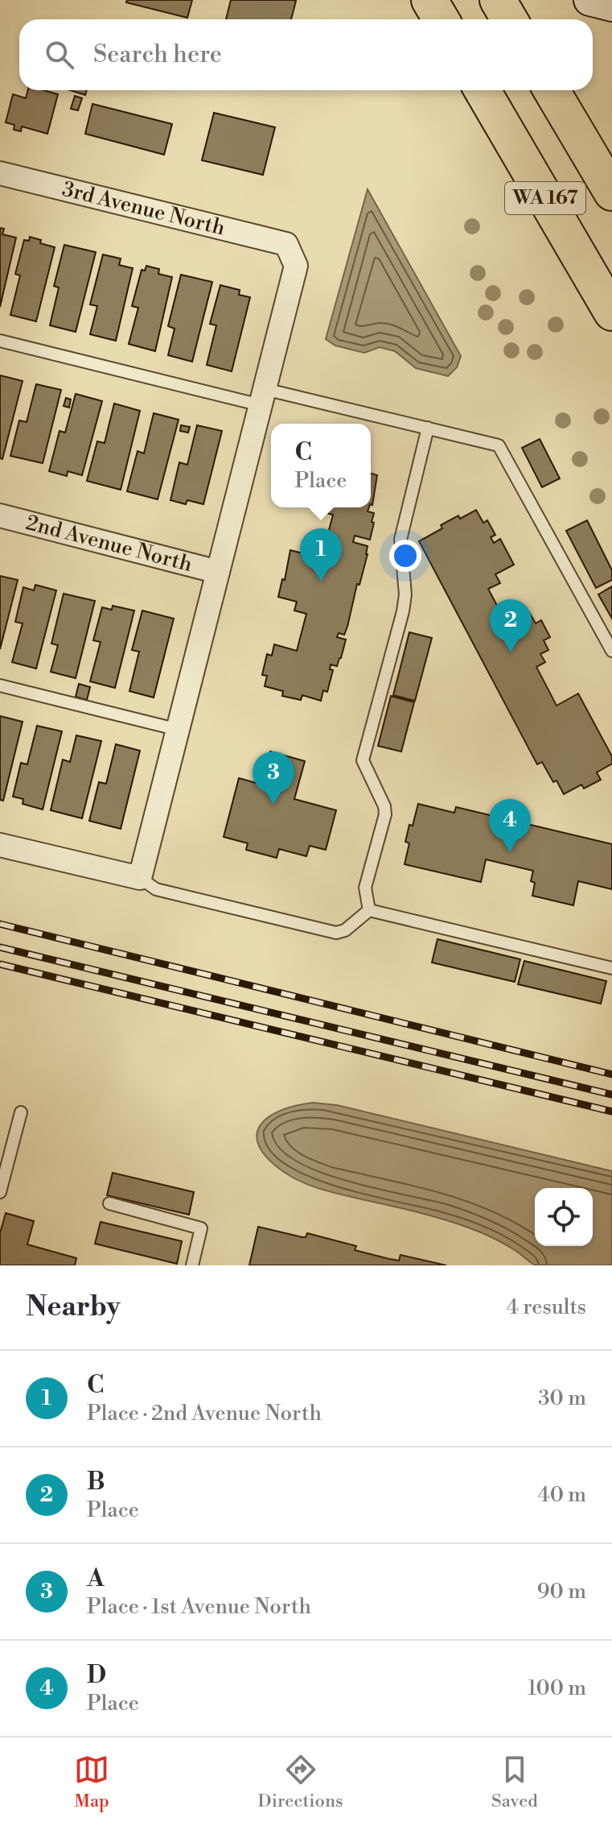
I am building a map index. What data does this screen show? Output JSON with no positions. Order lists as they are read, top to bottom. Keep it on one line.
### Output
{"streets":{"highway":["WA 167"],"street":["3rd Avenue North","2nd Avenue North"]},"page":{"search":"Search here","popup":["C","Place"],"pins":["1","2","3","4"],"heading":["Nearby","4 results"],"list":[{"mark":"1","name":"C","note":"Place · 2nd Avenue North","value":"30 m"},{"mark":"2","name":"B","note":"Place","value":"40 m"},{"mark":"3","name":"A","note":"Place · 1st Avenue North","value":"90 m"},{"mark":"4","name":"D","note":"Place","value":"100 m"}],"nav":["Map","Directions","Saved"]}}
